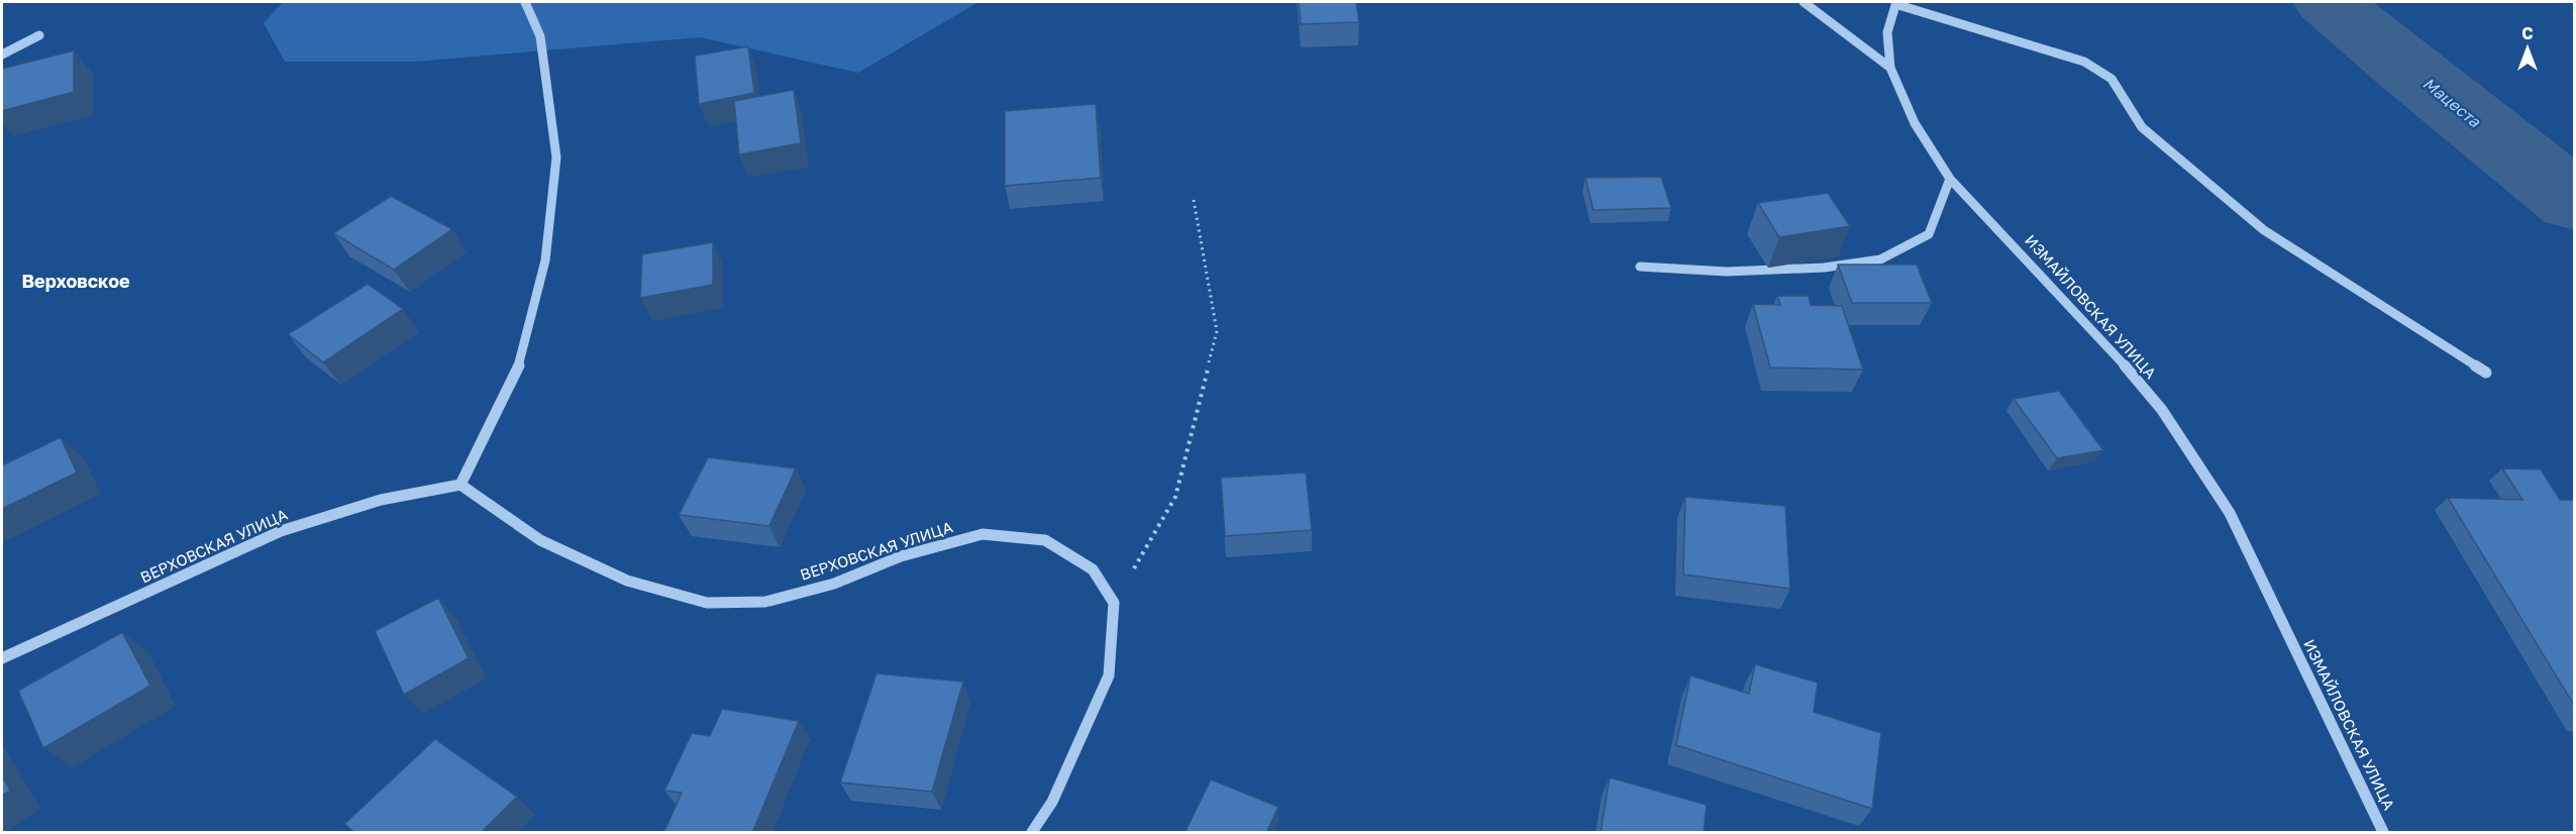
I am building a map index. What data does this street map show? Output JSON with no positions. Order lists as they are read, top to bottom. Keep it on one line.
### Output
{"streets":{"street":["ИЗМАЙЛОВСКАЯ УЛИЦА","ВЕРХОВСКАЯ УЛИЦА"]},"districts":["Верховское"],"water":["Мацеста"],"north":"top"}
